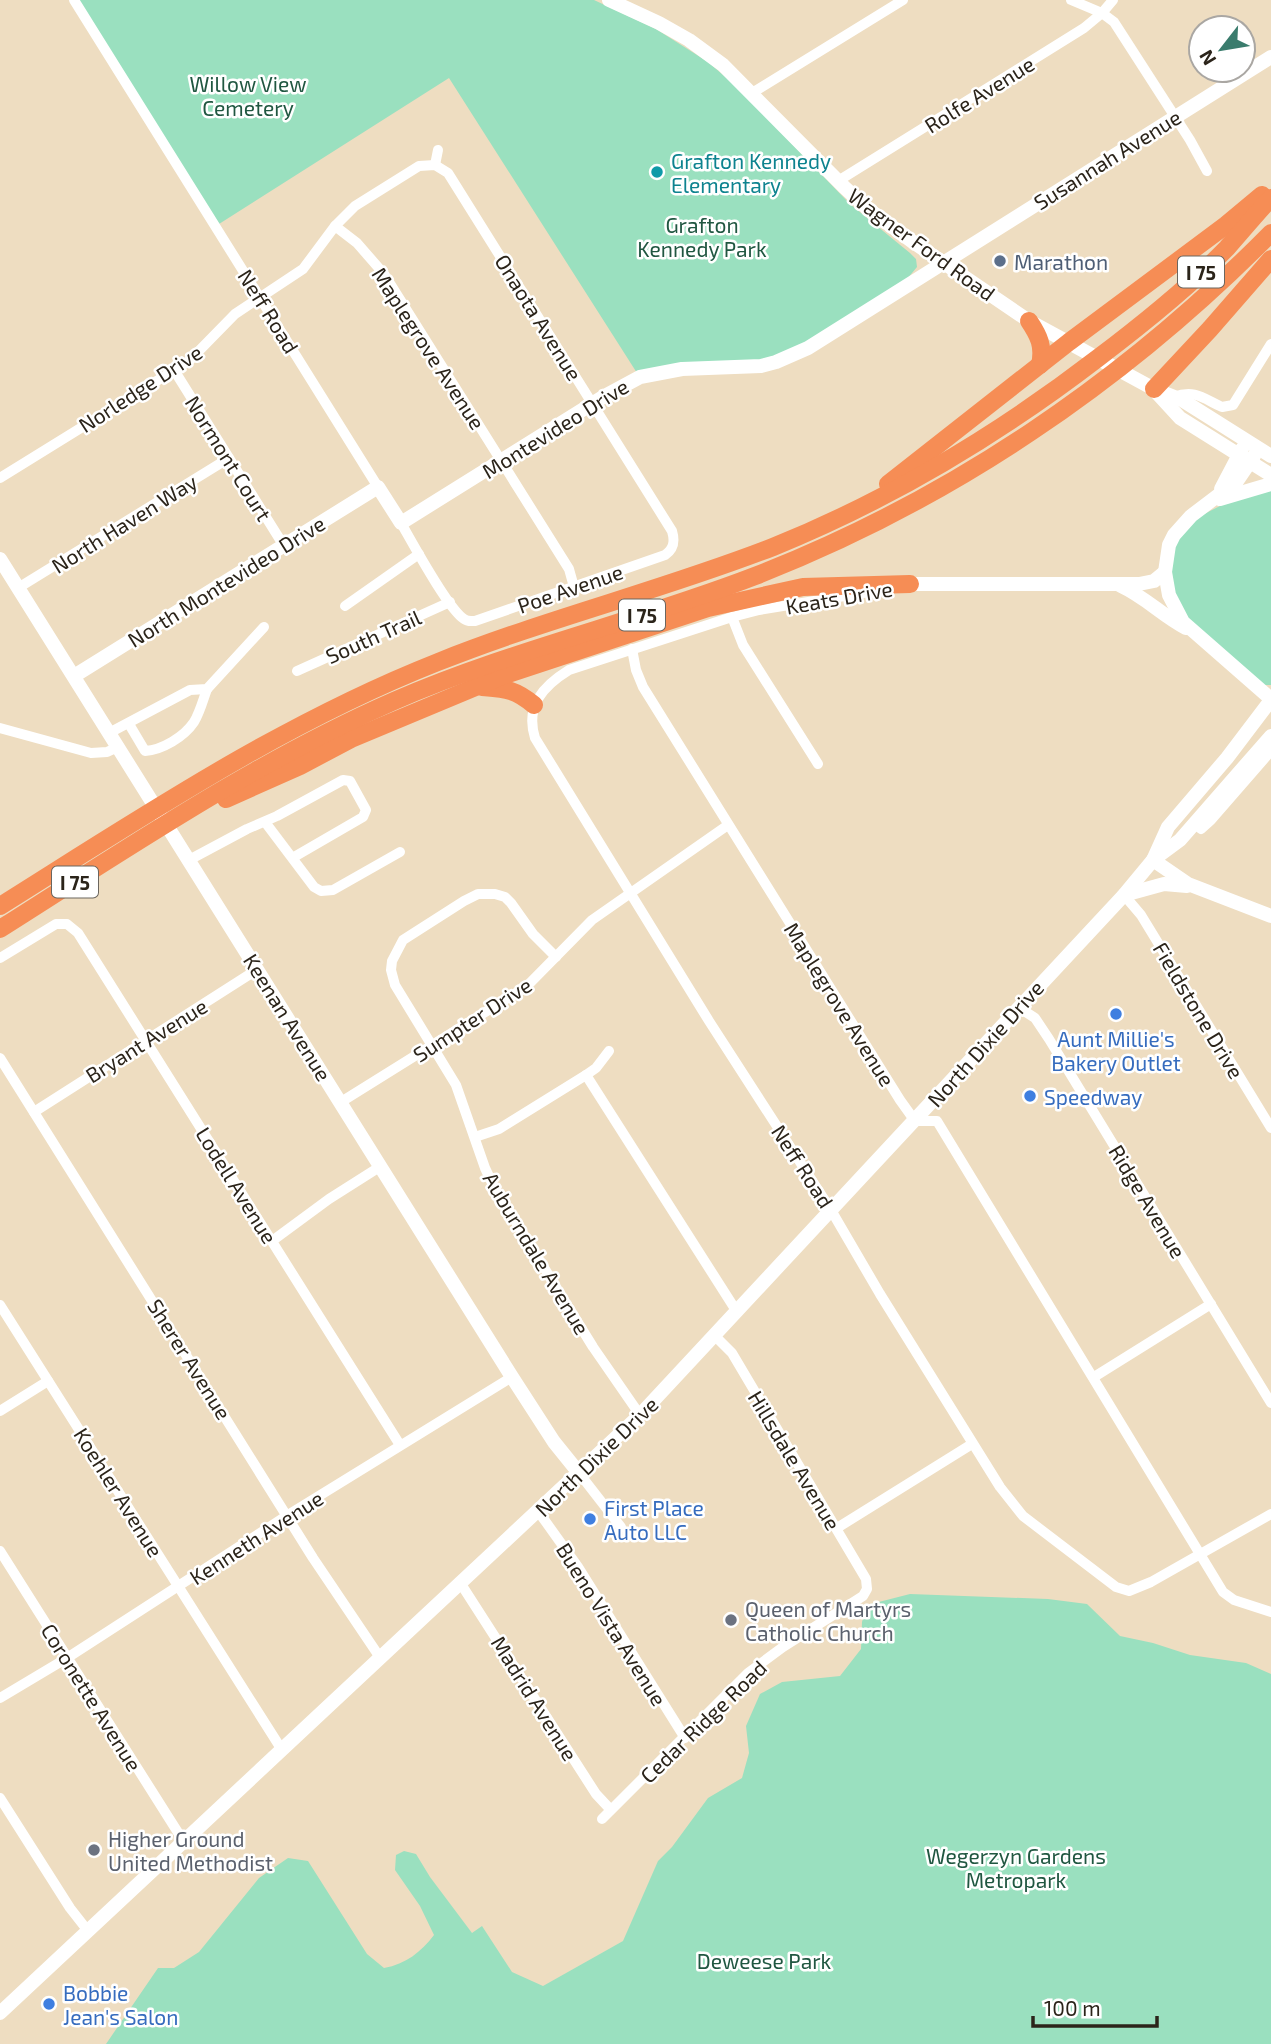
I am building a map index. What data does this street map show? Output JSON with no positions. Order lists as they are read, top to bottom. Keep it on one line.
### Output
{"streets":{"highway":["I 75"],"main road":["Susannah Avenue","Wagner Ford Road","Neff Road","Montevideo Drive","North Montevideo Drive","Keats Drive","Keenan Avenue","North Dixie Drive"],"street":["Rolfe Avenue","Onaota Avenue","Maplegrove Avenue","Norledge Drive","Normont Court","North Haven Way","Poe Avenue","South Trail","Fieldstone Drive","Sumpter Drive","Bryant Avenue","Lodell Avenue","Ridge Avenue","Auburndale Avenue","Sherer Avenue","Hillsdale Avenue","Koehler Avenue","Kenneth Avenue","Bueno Vista Avenue","Coronette Avenue","Madrid Avenue","Cedar Ridge Road"]},"crossings":[["Rolfe Avenue","Wagner Ford Road"],["Susannah Avenue","Wagner Ford Road"],["Susannah Avenue","Montevideo Drive"],["Wagner Ford Road","Montevideo Drive"],["Neff Road","Norledge Drive"],["Neff Road","Montevideo Drive"],["Neff Road","North Montevideo Drive"],["Neff Road","Poe Avenue"],["Neff Road","Keats Drive"],["Neff Road","South Trail"],["Neff Road","Sumpter Drive"],["Neff Road","North Dixie Drive"],["Onaota Avenue","Norledge Drive"],["Onaota Avenue","Montevideo Drive"],["Onaota Avenue","Poe Avenue"],["Maplegrove Avenue","Norledge Drive"],["Maplegrove Avenue","Montevideo Drive"],["Maplegrove Avenue","Poe Avenue"],["Maplegrove Avenue","Keats Drive"],["Maplegrove Avenue","Sumpter Drive"],["Maplegrove Avenue","North Dixie Drive"],["Norledge Drive","Normont Court"],["Normont Court","North Haven Way"],["Normont Court","North Montevideo Drive"],["North Haven Way","Keenan Avenue"],["North Montevideo Drive","Keenan Avenue"],["Fieldstone Drive","North Dixie Drive"],["Keenan Avenue","Sumpter Drive"],["Keenan Avenue","Bryant Avenue"],["Keenan Avenue","North Dixie Drive"],["Keenan Avenue","Kenneth Avenue"],["Sumpter Drive","Auburndale Avenue"],["Bryant Avenue","Lodell Avenue"],["Bryant Avenue","Sherer Avenue"],["North Dixie Drive","Ridge Avenue"],["North Dixie Drive","Auburndale Avenue"],["North Dixie Drive","Sherer Avenue"],["North Dixie Drive","Hillsdale Avenue"],["North Dixie Drive","Koehler Avenue"],["North Dixie Drive","Bueno Vista Avenue"],["North Dixie Drive","Coronette Avenue"],["North Dixie Drive","Madrid Avenue"],["Lodell Avenue","Kenneth Avenue"],["Sherer Avenue","Kenneth Avenue"],["Hillsdale Avenue","Cedar Ridge Road"],["Koehler Avenue","Kenneth Avenue"],["Kenneth Avenue","Coronette Avenue"],["Bueno Vista Avenue","Cedar Ridge Road"],["Madrid Avenue","Cedar Ridge Road"]],"parks":["Willow View Cemetery","Grafton Kennedy Park","Wegerzyn Gardens Metropark","Deweese Park"],"places":["Grafton Kennedy Elementary","Marathon","Aunt Millie's Bakery Outlet","Speedway","First Place Auto LLC","Queen of Martyrs Catholic Church","Higher Ground United Methodist","Bobbie Jean's Salon"],"scale_bar":"100 m","north":"bottom left"}
